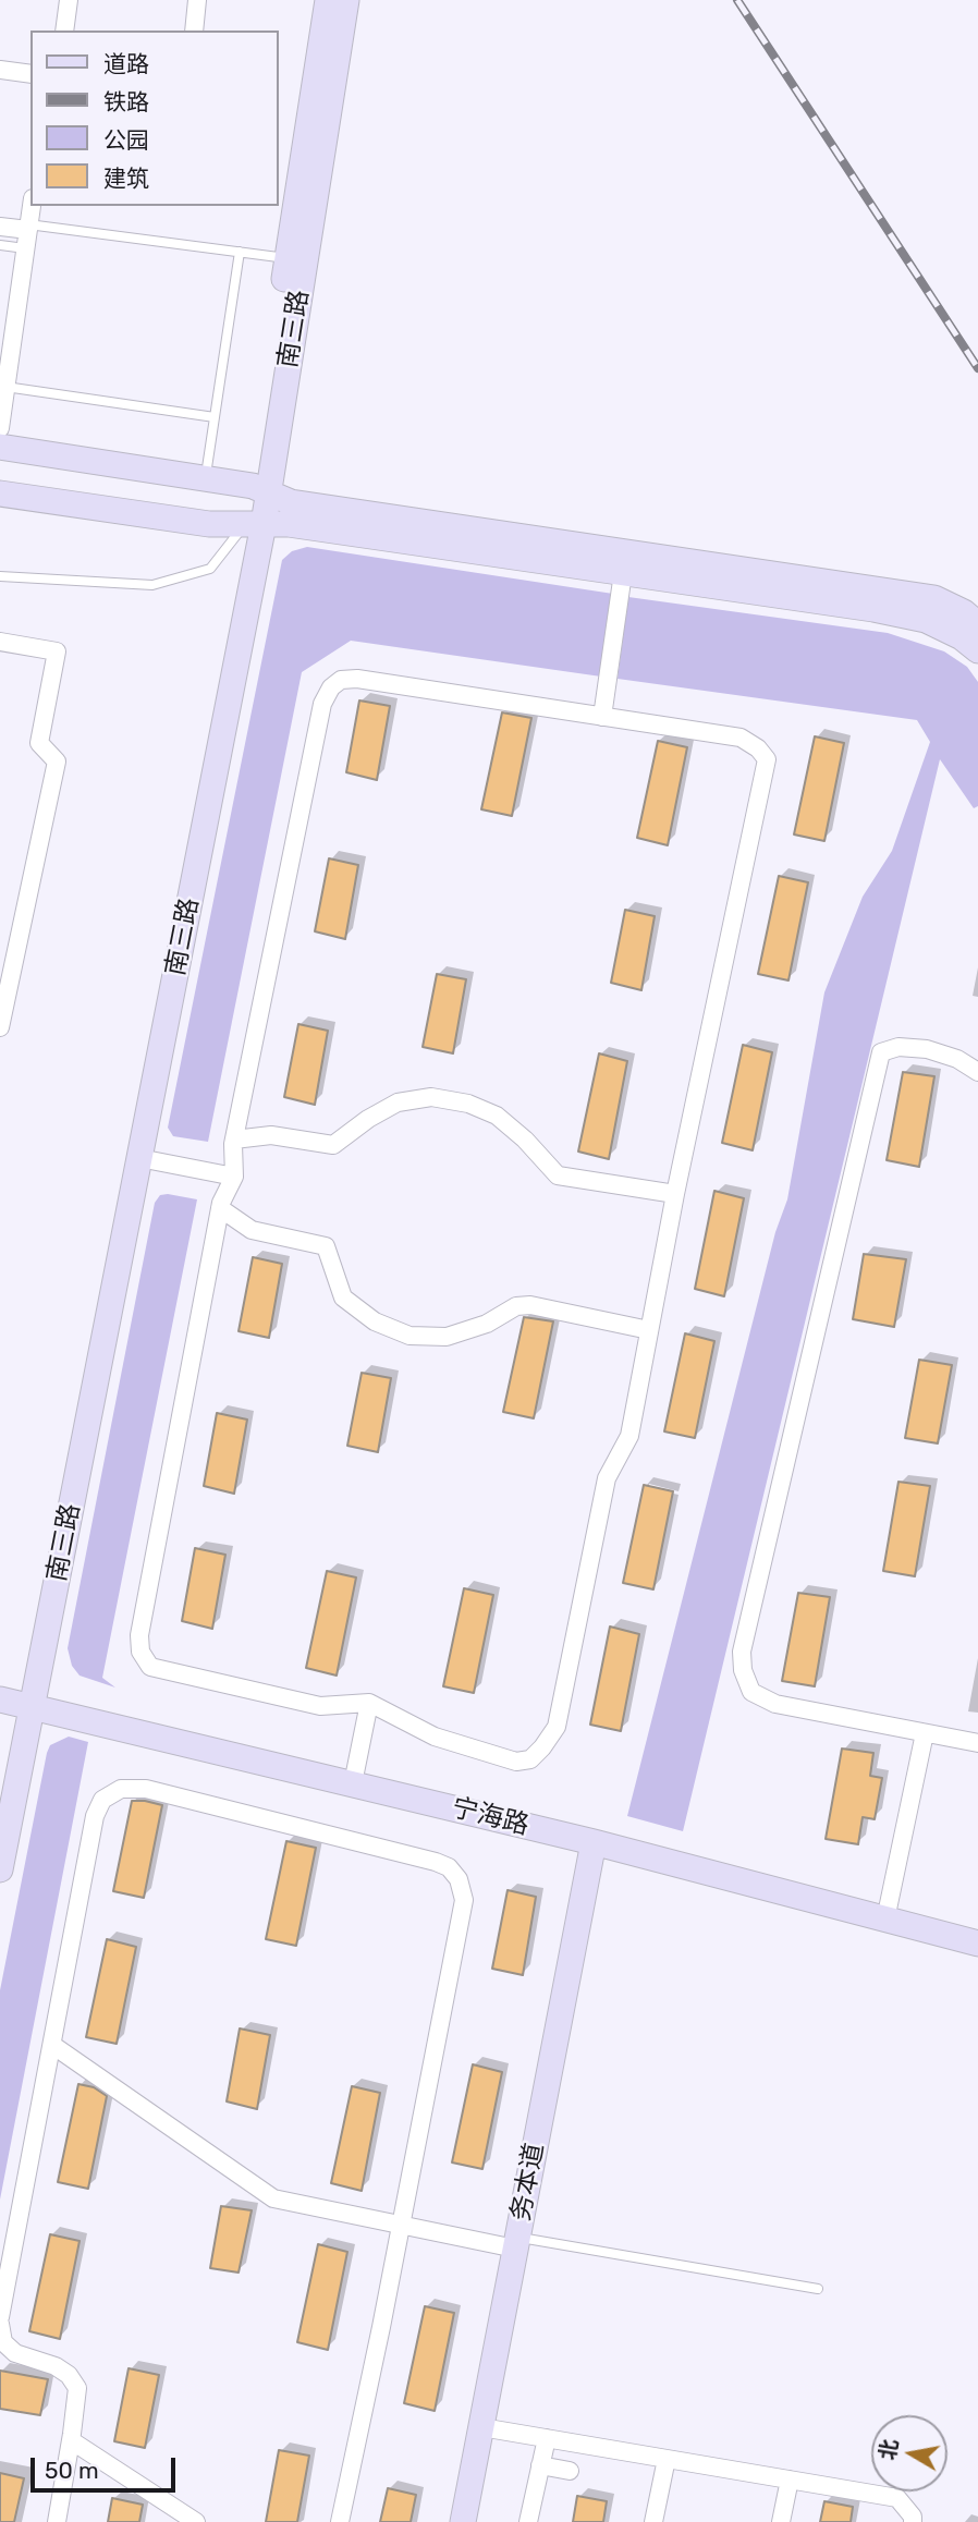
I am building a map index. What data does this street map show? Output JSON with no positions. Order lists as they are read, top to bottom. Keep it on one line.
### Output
{"streets":{"street":["南三路","宁海路","务本道"]},"crossings":[["南三路","宁海路"],["宁海路","务本道"]],"legend":["道路","铁路","公园","建筑"],"scale_bar":"50 m","north":"left"}
